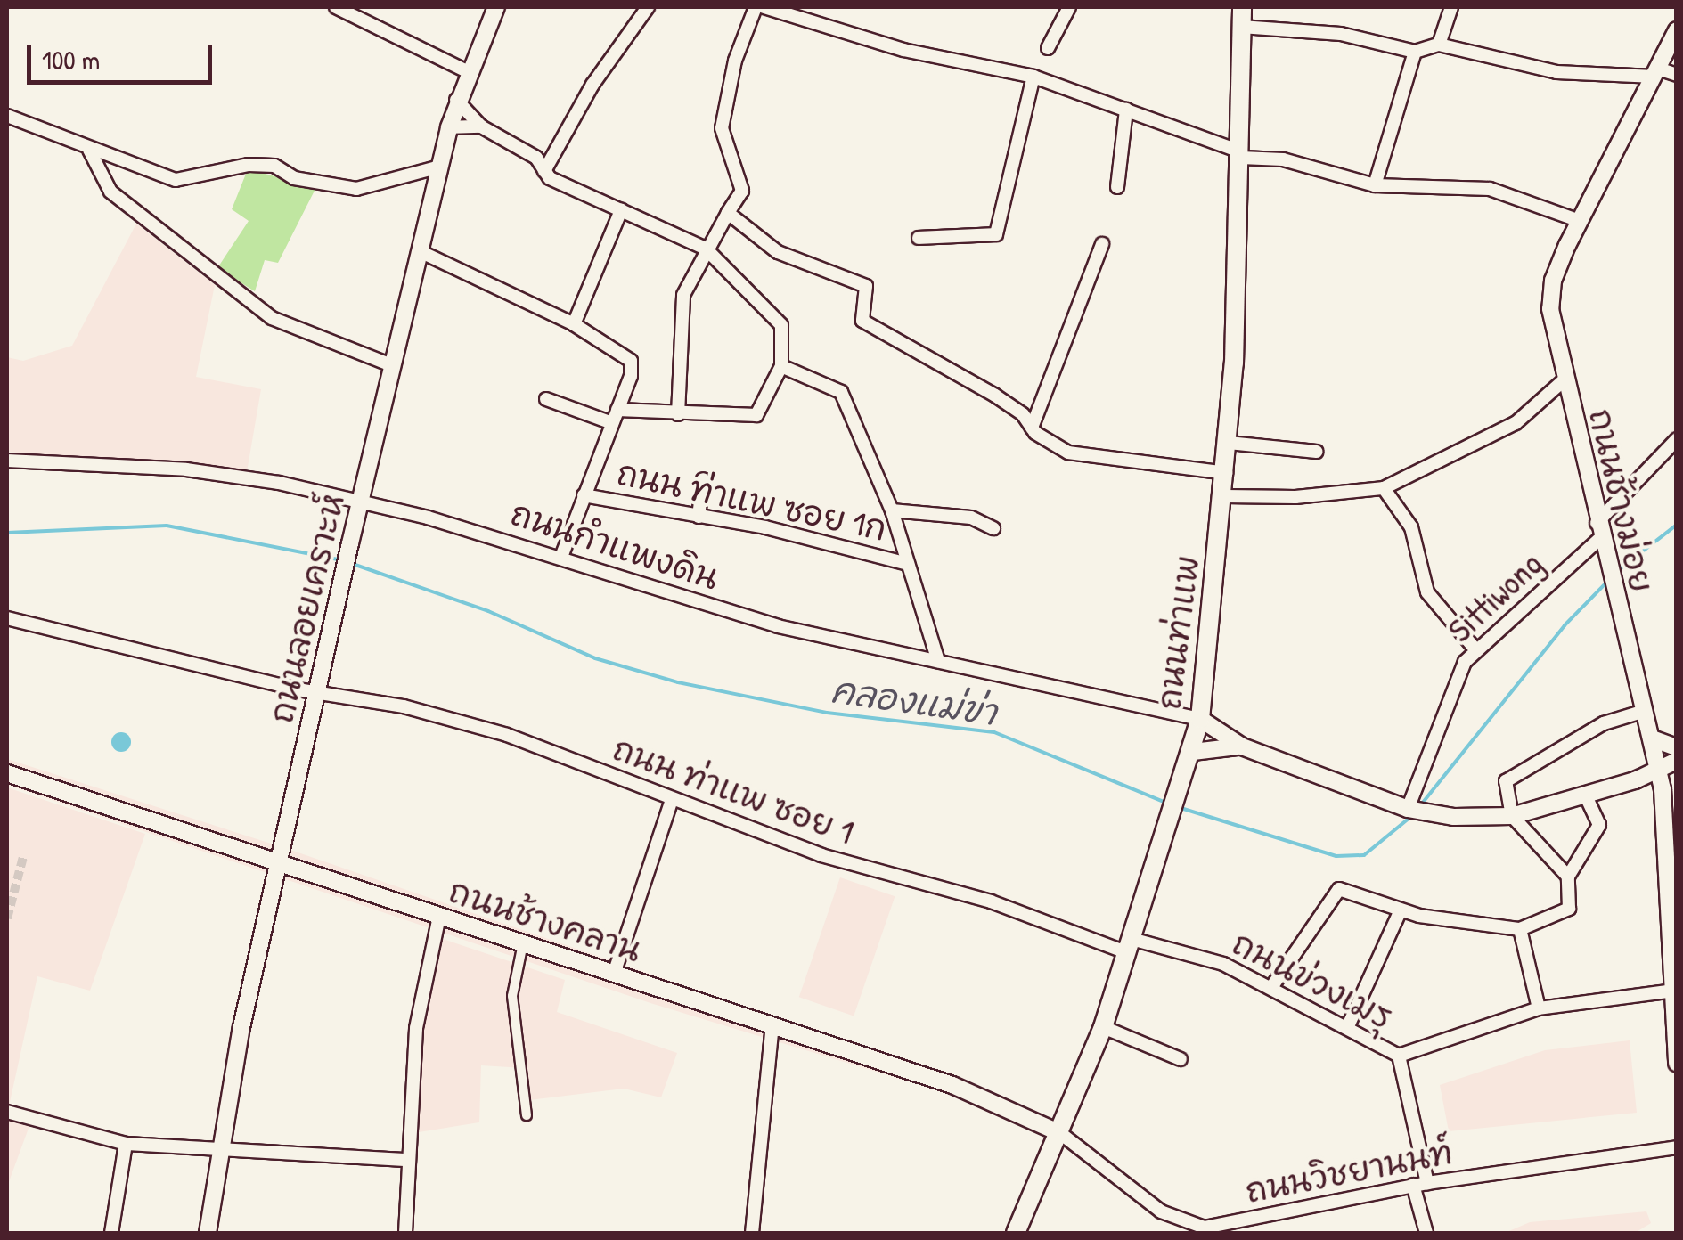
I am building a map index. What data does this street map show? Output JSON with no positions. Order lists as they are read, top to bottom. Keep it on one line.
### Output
{"streets":{"main road":["ถนนท่าแพ"],"street":["ถนน ท่าแพ ซอย 1ก","ถนนช้างม่อย","ถนนกำแพงดิน","Sittiwong","ถนนลอยเคราะห์","ถนน ท่าแพ ซอย 1","ถนนช้างคลาน","ถนนข่วงเมรุ","ถนนวิชยานนท์"]},"crossings":[["ถนนช้างม่อย","Sittiwong"],["ถนนช้างม่อย","ถนนข่วงเมรุ"],["ถนนกำแพงดิน","ถนนลอยเคราะห์"],["ถนนกำแพงดิน","ถนนท่าแพ"],["ถนนลอยเคราะห์","ถนน ท่าแพ ซอย 1"],["ถนนลอยเคราะห์","ถนนช้างคลาน"],["ถนนท่าแพ","ถนน ท่าแพ ซอย 1"],["ถนนท่าแพ","ถนนช้างคลาน"],["ถนนท่าแพ","ถนนข่วงเมรุ"],["ถนนท่าแพ","ถนนวิชยานนท์"],["ถนน ท่าแพ ซอย 1","ถนนข่วงเมรุ"],["ถนนช้างคลาน","ถนนวิชยานนท์"]],"water":["คลองแม่ข่า"],"scale_bar":"100 m"}
